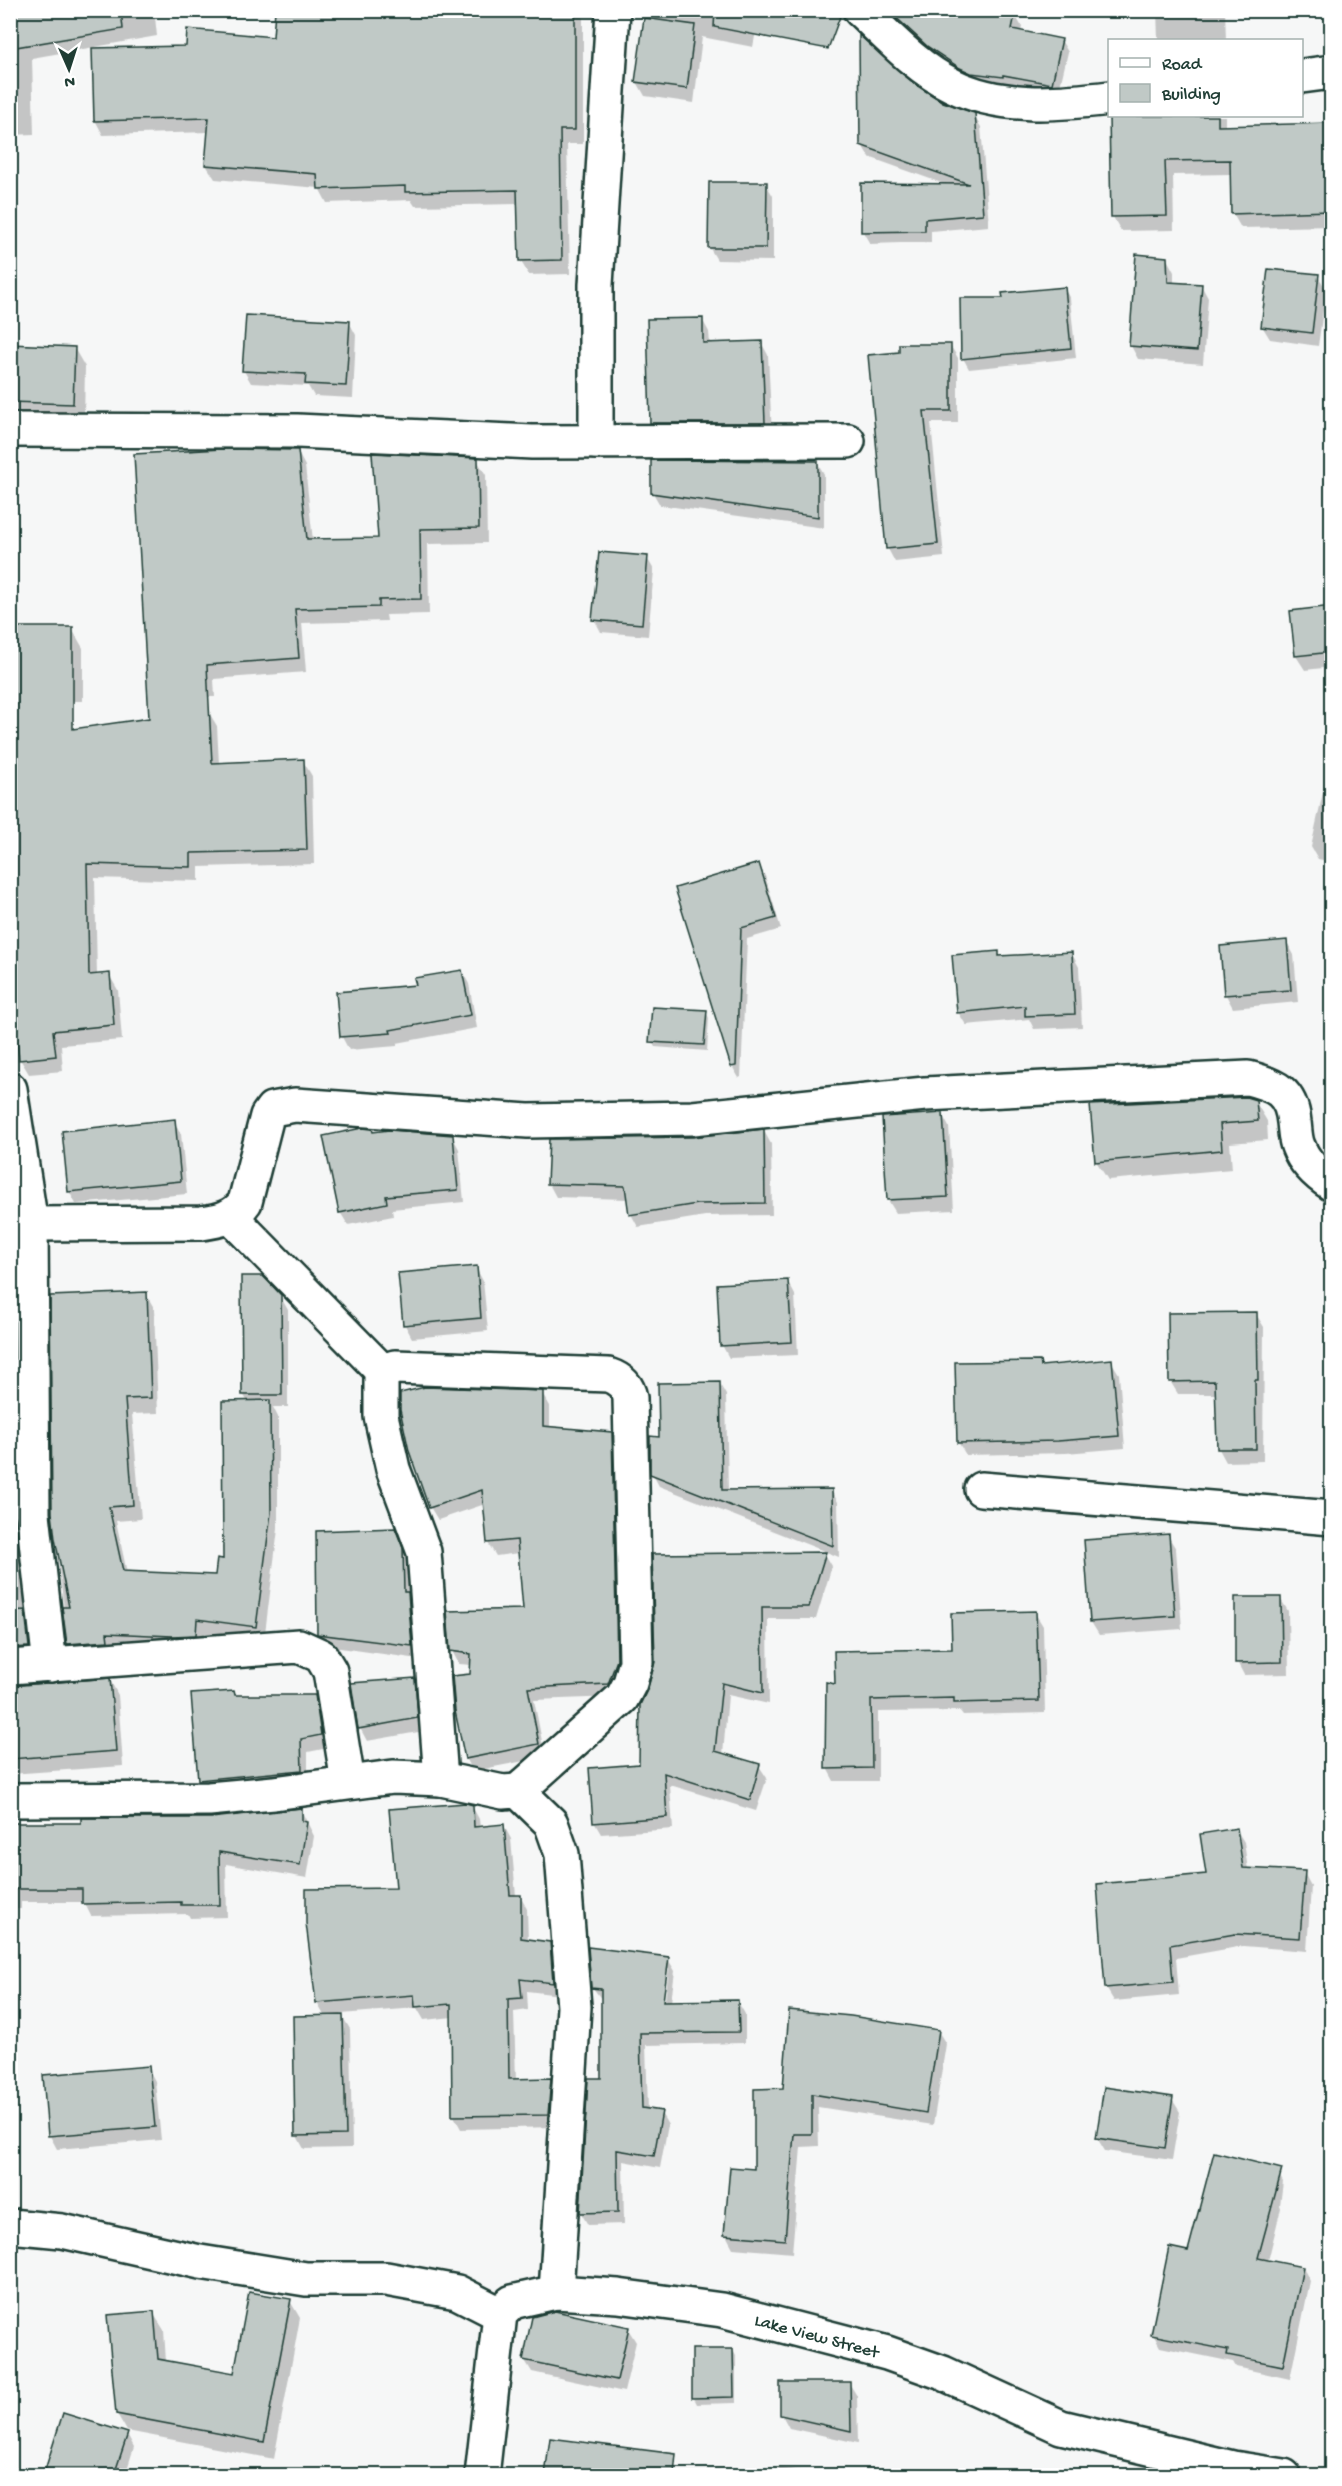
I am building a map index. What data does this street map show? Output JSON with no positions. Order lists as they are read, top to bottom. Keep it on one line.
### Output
{"streets":{"street":["Lake View Street"]},"legend":["Road","Building"],"north":"bottom"}
